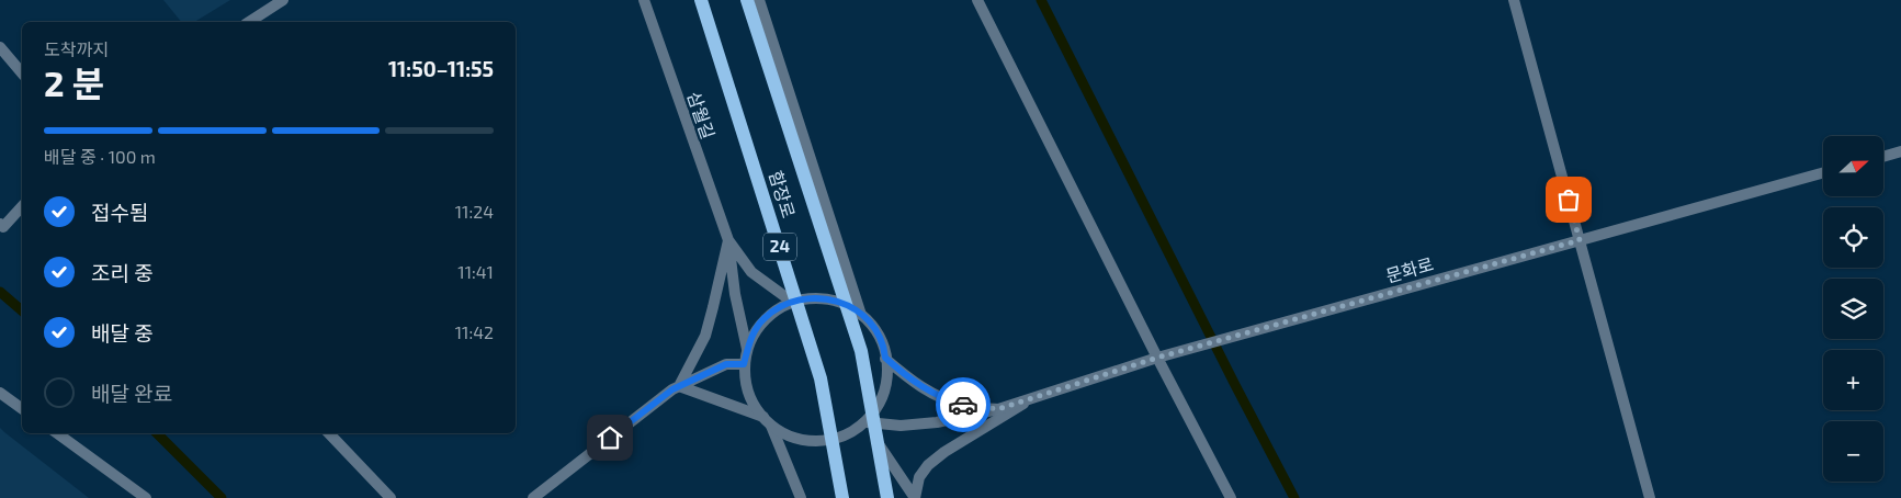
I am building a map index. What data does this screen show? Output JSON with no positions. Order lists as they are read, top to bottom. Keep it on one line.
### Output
{"streets":{"main road":["함장로","24"],"street":["삼월길","문화로"]},"north":"right","page":{"heading":["2 분","도착까지","11:50–11:55"],"bar":"배달 중 · 100 m","map_buttons":["+","−"],"list":[["접수됨","11:24"],["조리 중","11:41"],["배달 중","11:42"],"배달 완료"]}}
